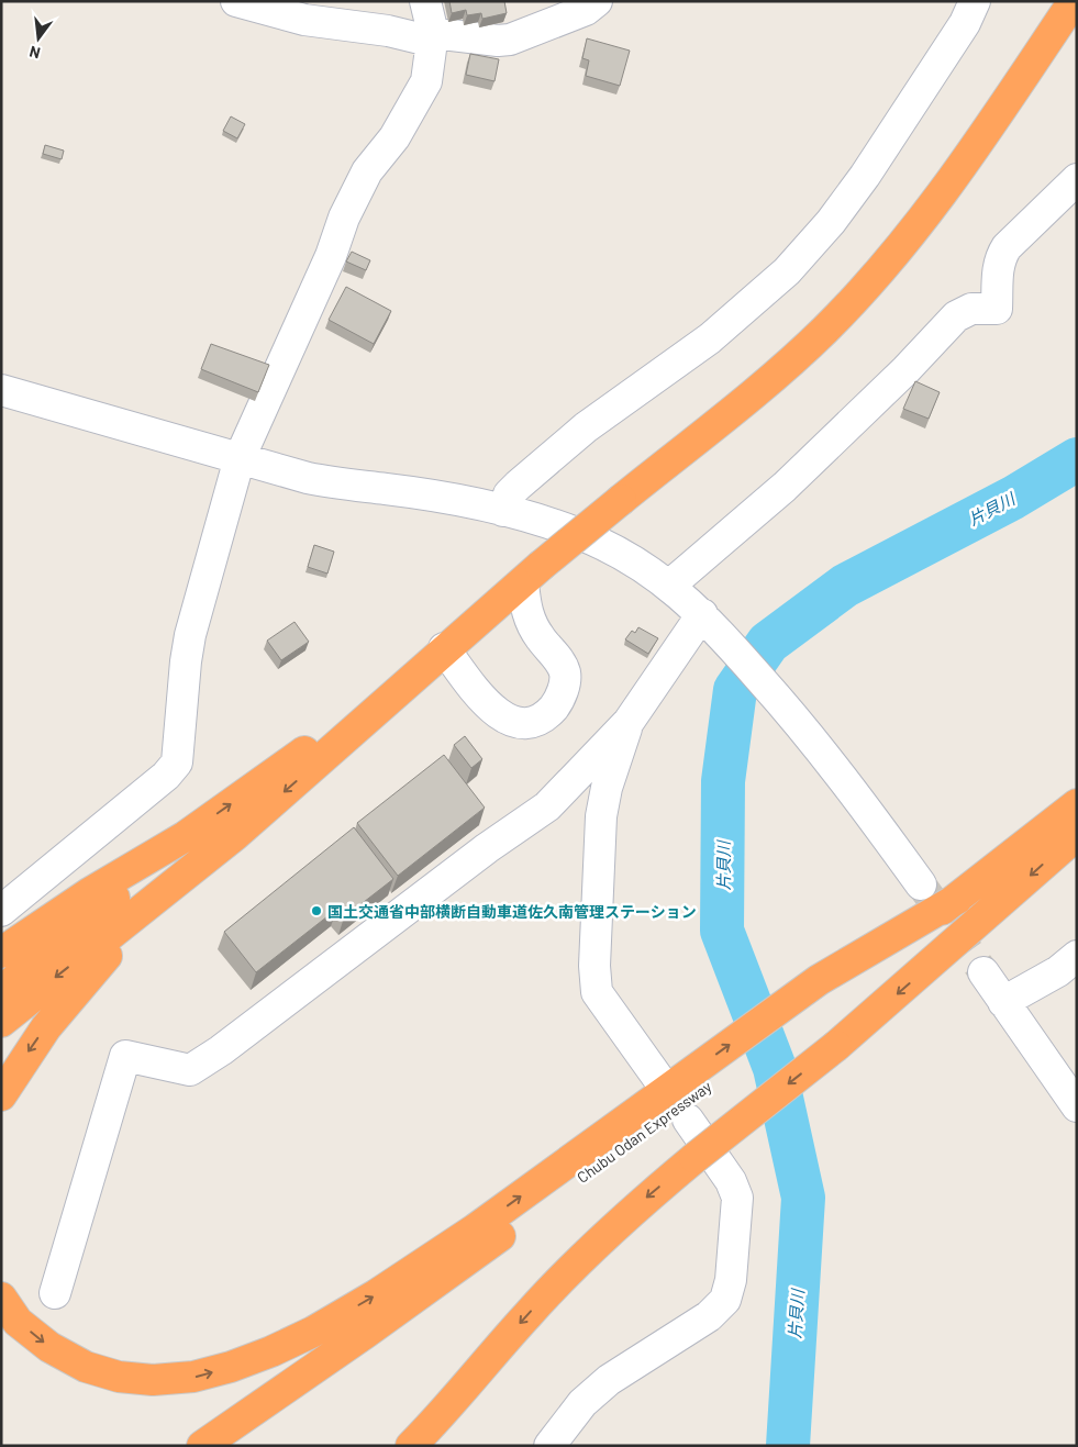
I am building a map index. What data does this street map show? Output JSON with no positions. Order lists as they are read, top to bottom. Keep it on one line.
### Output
{"streets":{"highway":["Chubu Odan Expressway"]},"water":["片貝川"],"places":["国土交通省中部横断自動車道佐久南管理ステーション"],"north":"bottom"}
